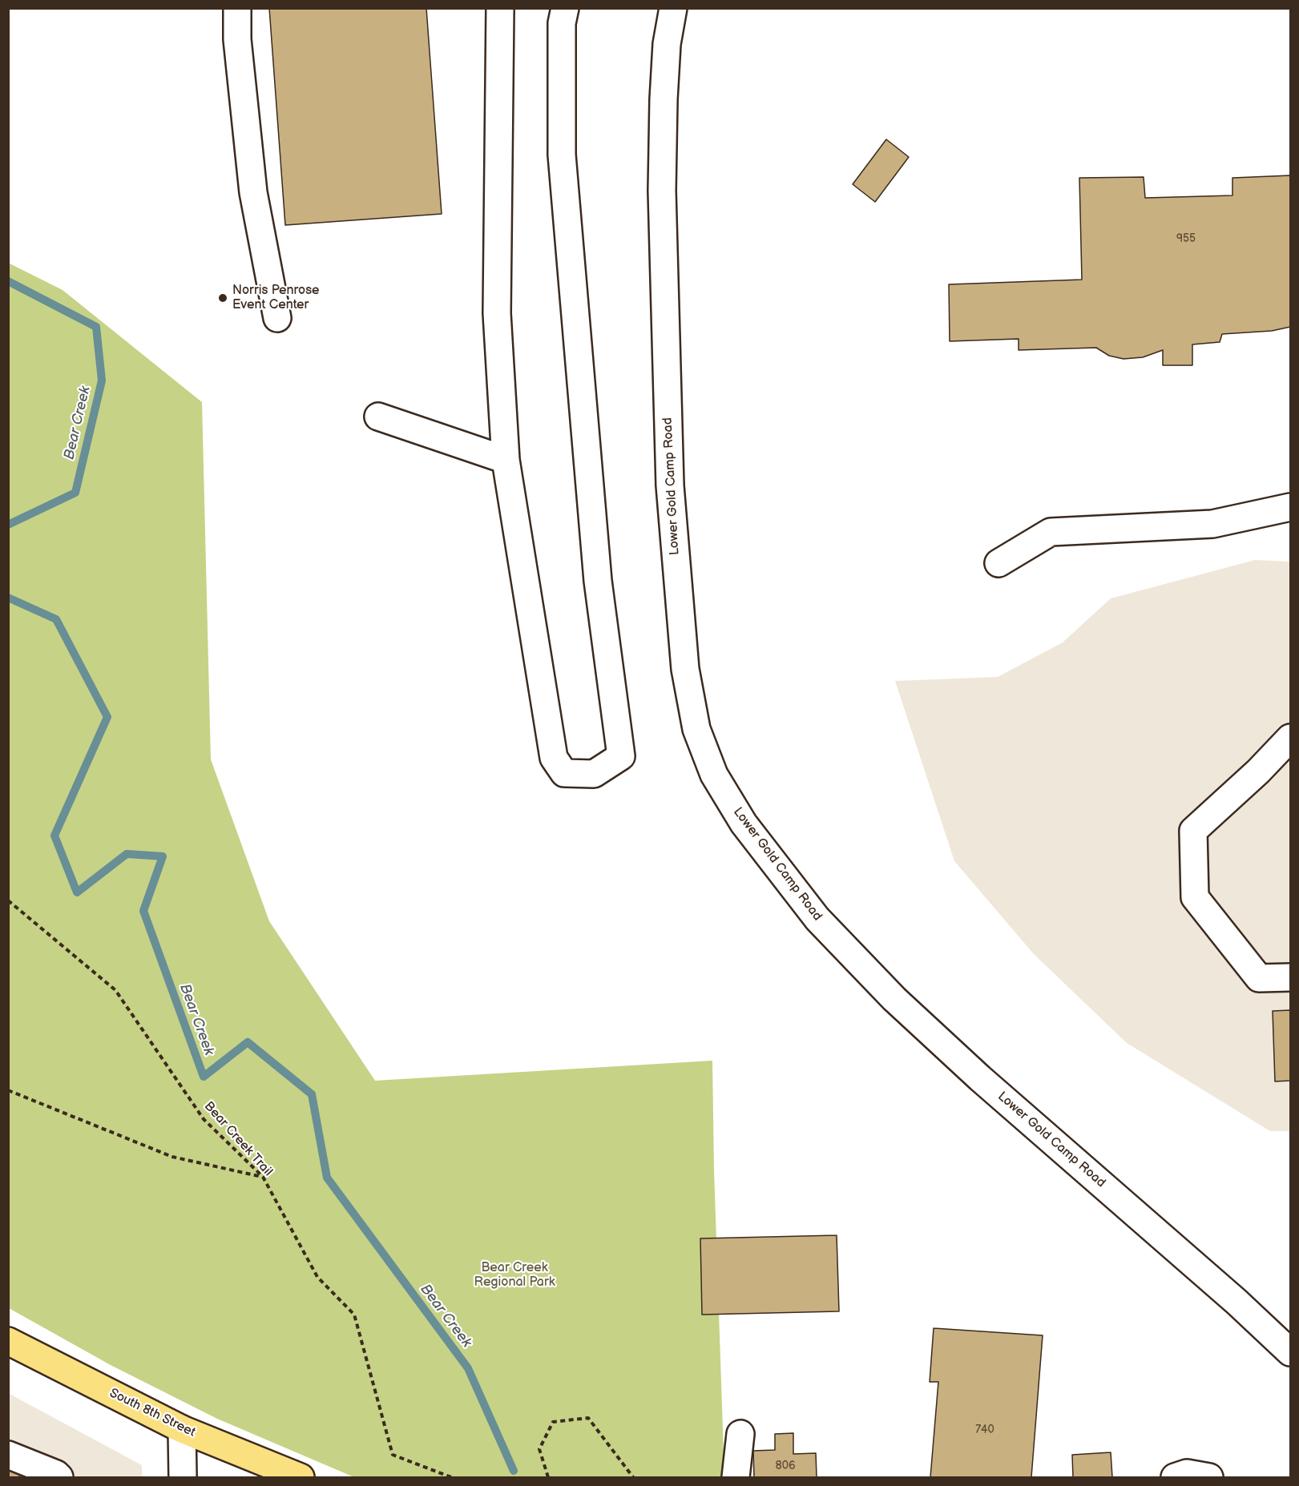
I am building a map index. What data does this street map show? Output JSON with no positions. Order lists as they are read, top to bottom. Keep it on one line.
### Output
{"streets":{"main road":["South 8th Street"],"street":["Lower Gold Camp Road"],"path":["Bear Creek Trail"]},"water":["Bear Creek"],"parks":["Bear Creek Regional Park"],"places":["Norris Penrose Event Center"],"house_numbers":["955","740","806"]}
